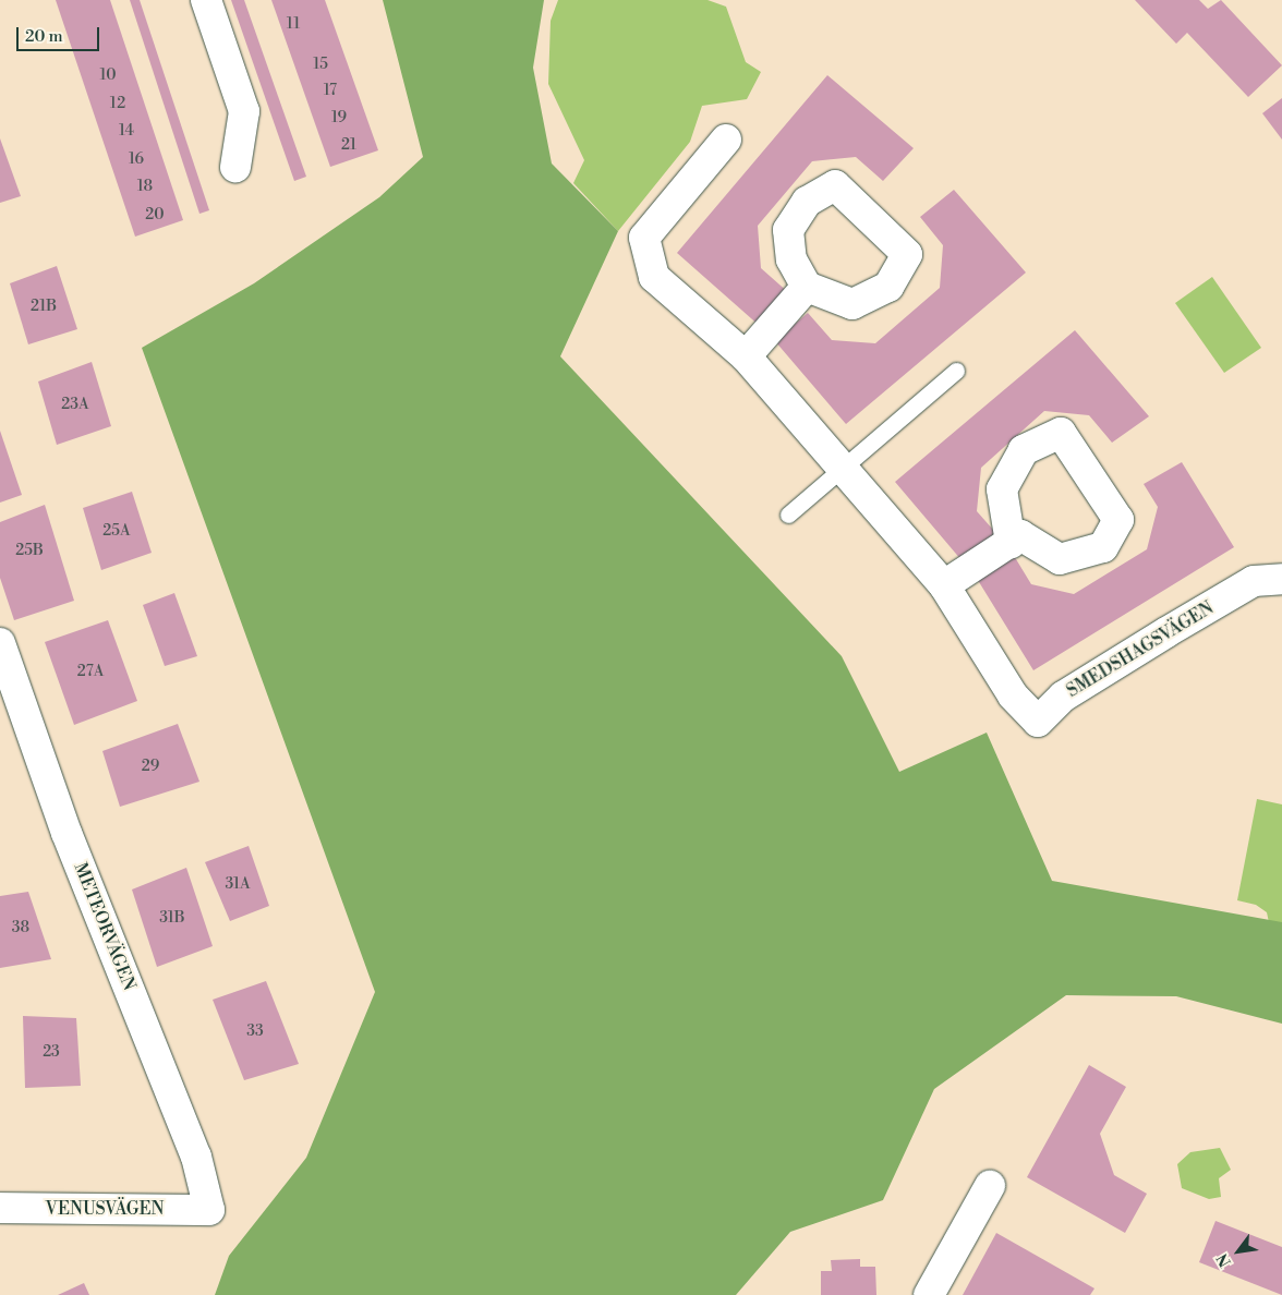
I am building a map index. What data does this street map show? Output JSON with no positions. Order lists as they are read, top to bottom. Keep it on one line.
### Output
{"streets":{"street":["SMEDSHAGSVÄGEN","METEORVÄGEN","VENUSVÄGEN"]},"crossings":[["METEORVÄGEN","VENUSVÄGEN"]],"house_numbers":["11","15","10","17","12","19","14","21","16","18","20","21B","23A","25A","25B","27A","29","31A","31B","38","33","23"],"scale_bar":"20 m","north":"bottom left"}
